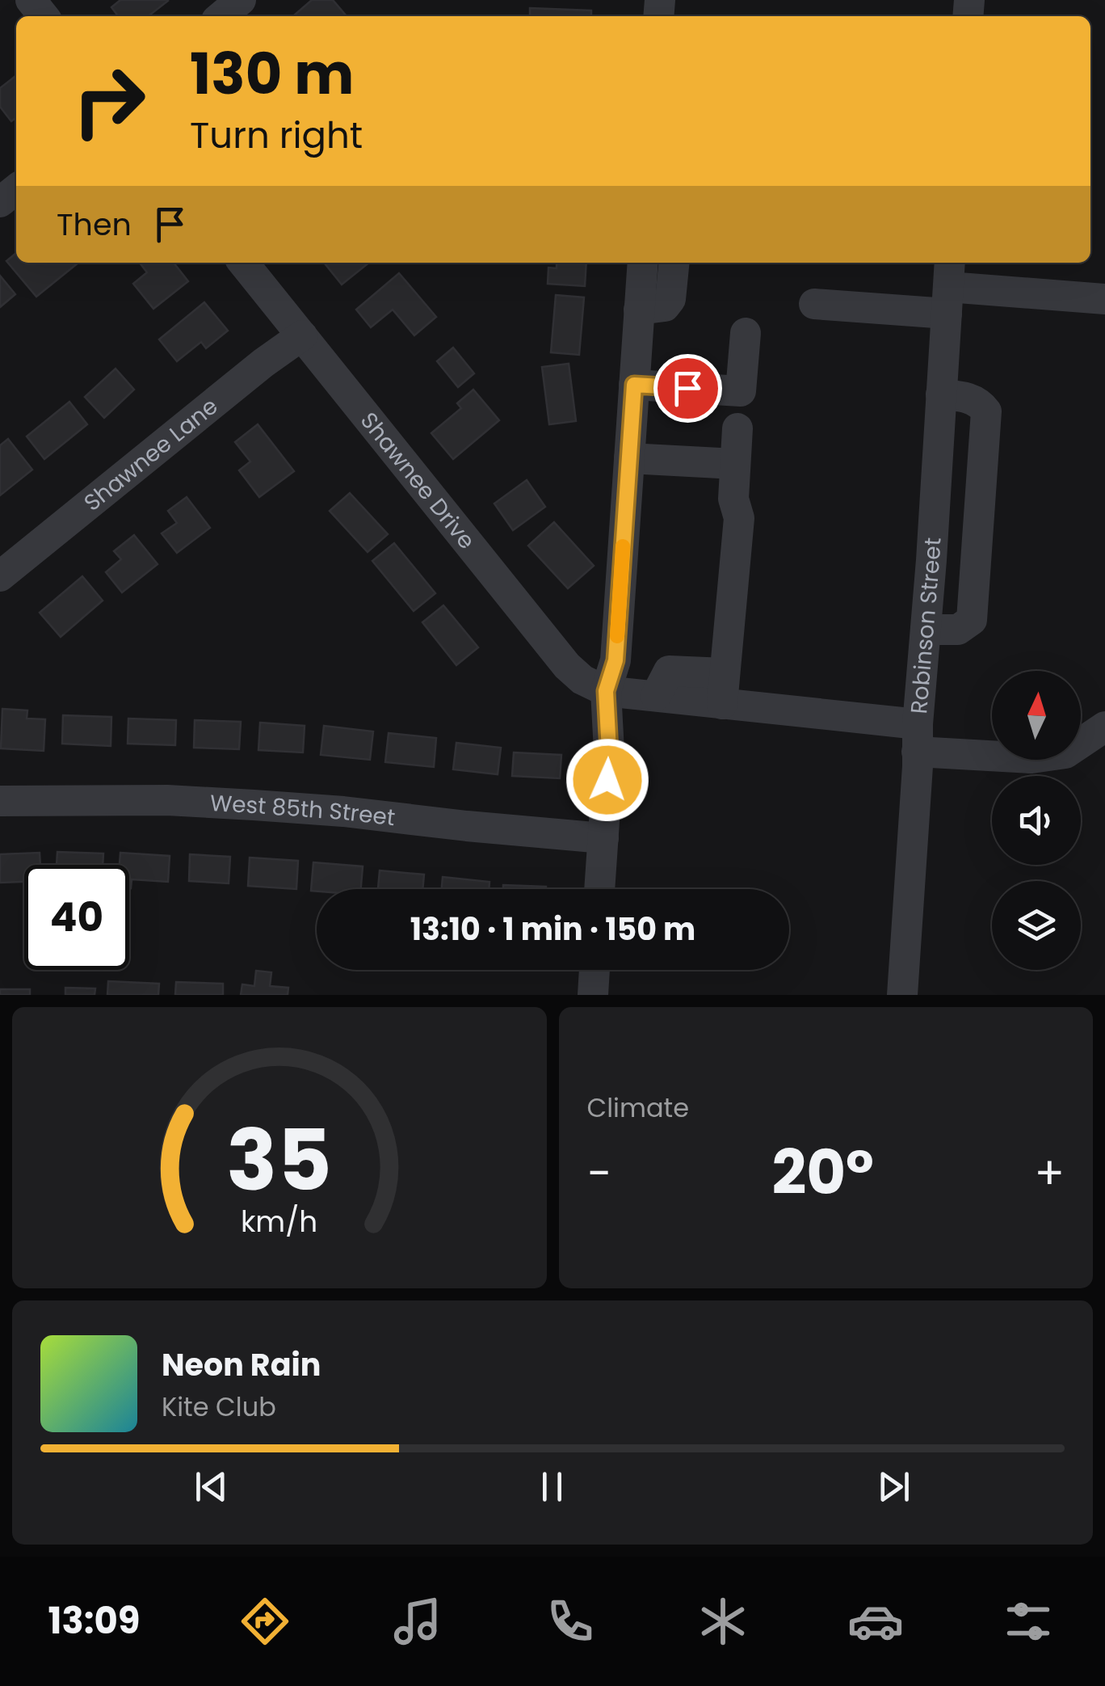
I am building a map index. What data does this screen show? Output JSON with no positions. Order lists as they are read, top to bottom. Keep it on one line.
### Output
{"streets":{"street":["Shawnee Lane","Shawnee Drive","Robinson Street","West 85th Street"]},"crossings":[["Shawnee Lane","Shawnee Drive"]],"north":"top","page":{"turn":["130 m","Turn right"],"then":"Then","limit":"40","trip":"13:10 · 1 min · 150 m","tile":"Climate","heat":["−","20°","+"],"song":["Neon Rain","Kite Club"],"tabs":"13:09","gauge":["35","km/h"]}}
